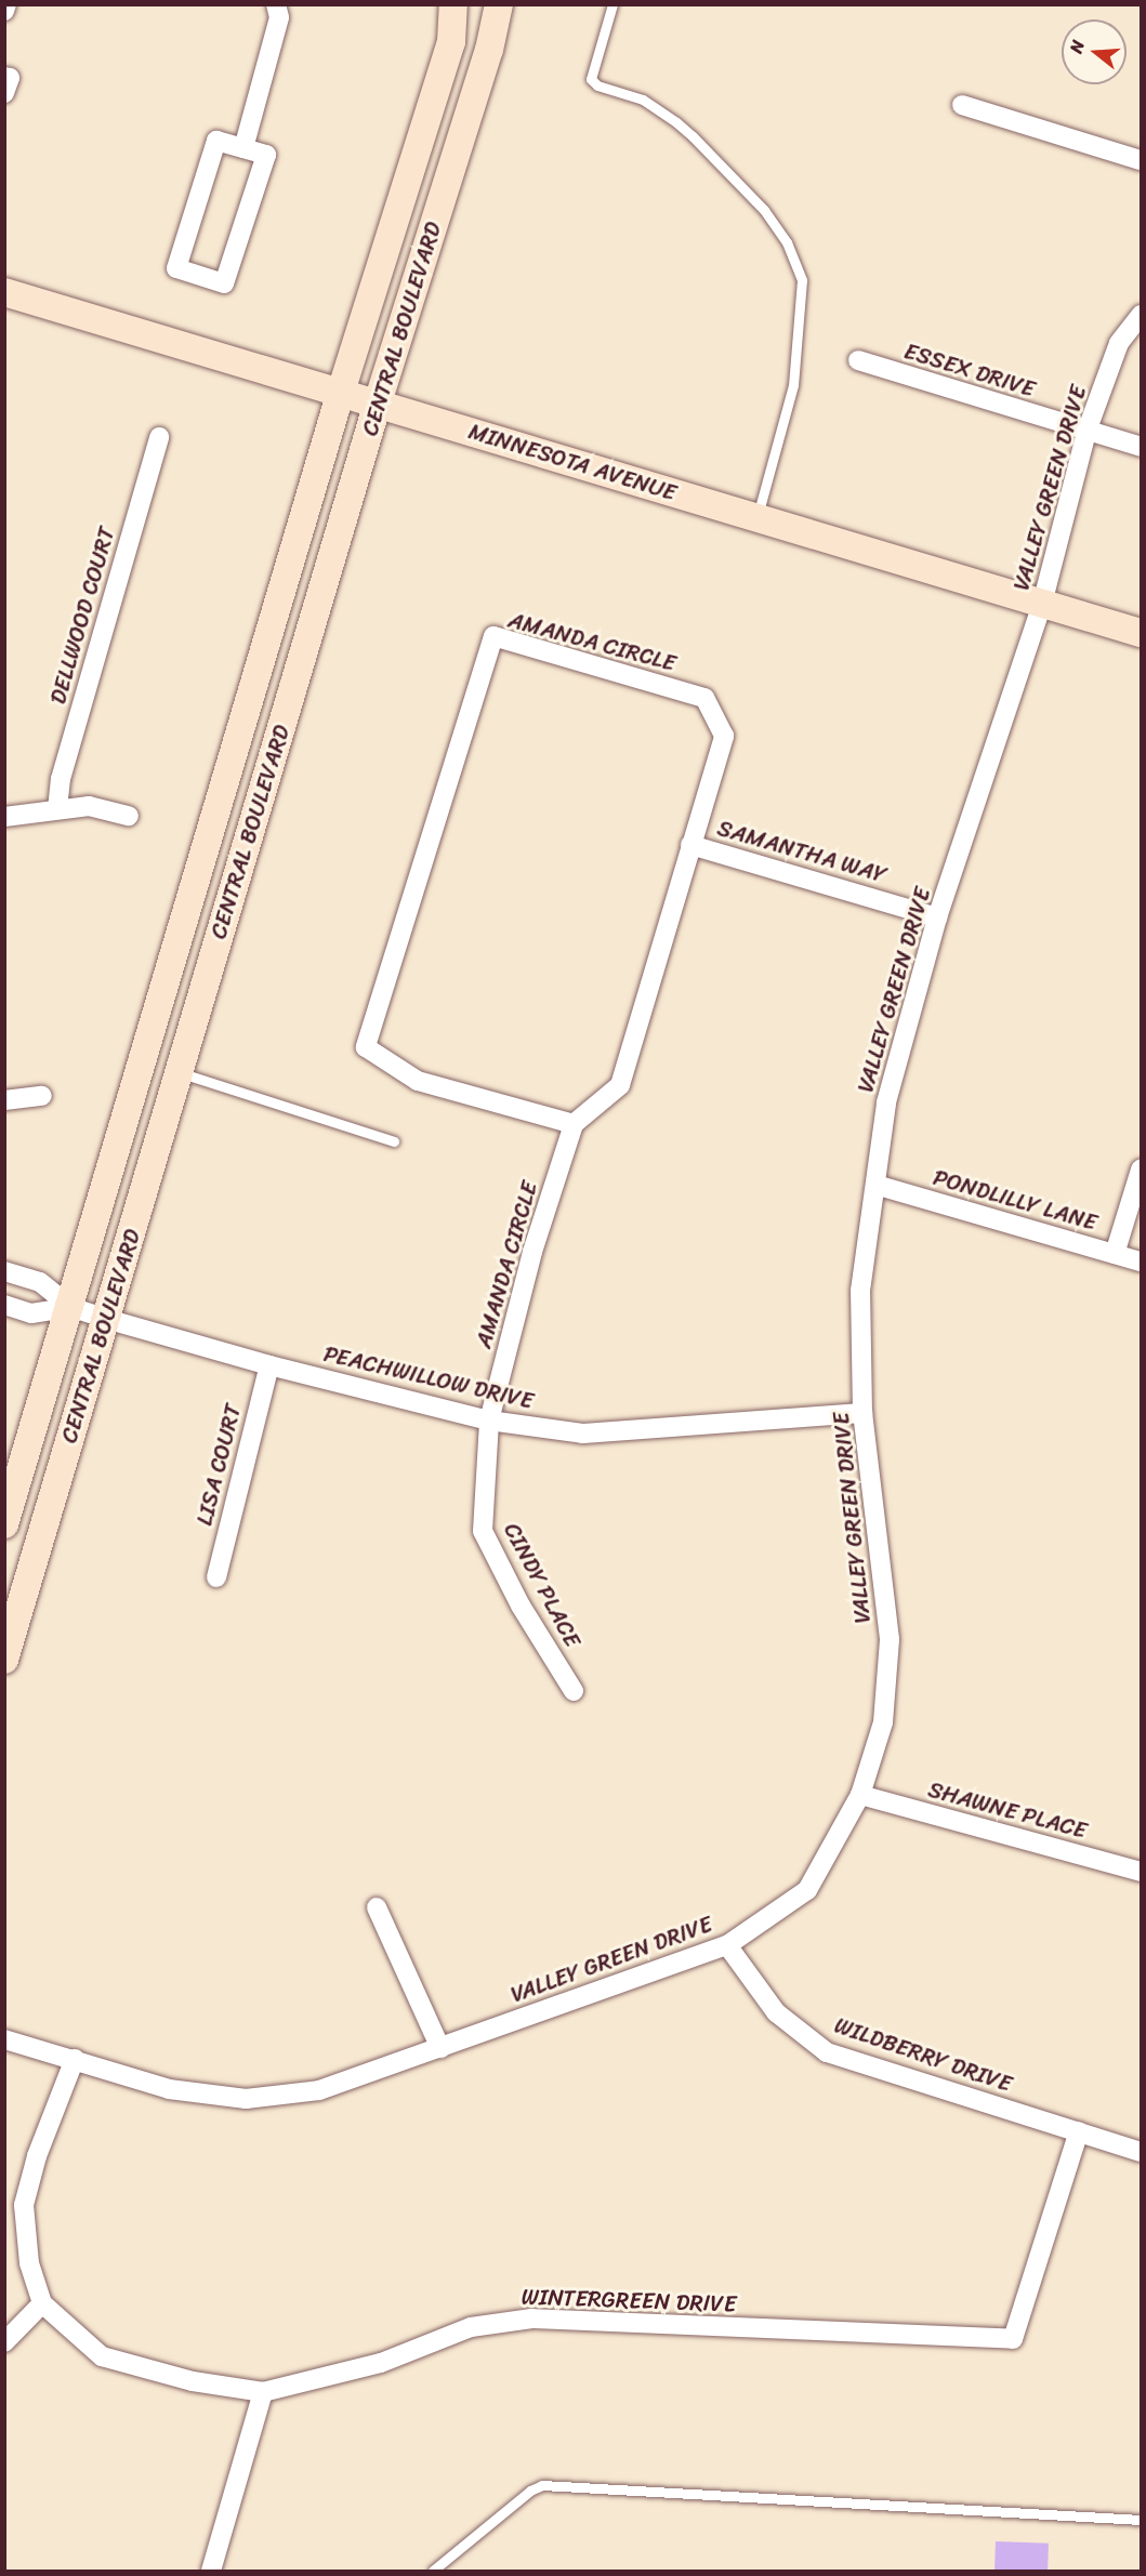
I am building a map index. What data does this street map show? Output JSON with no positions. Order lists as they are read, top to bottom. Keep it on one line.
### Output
{"streets":{"street":["CENTRAL BOULEVARD","ESSEX DRIVE","MINNESOTA AVENUE","VALLEY GREEN DRIVE","DELLWOOD COURT","AMANDA CIRCLE","SAMANTHA WAY","PONDLILLY LANE","PEACHWILLOW DRIVE","LISA COURT","CINDY PLACE","SHAWNE PLACE","WILDBERRY DRIVE","WINTERGREEN DRIVE"]},"crossings":[["CENTRAL BOULEVARD","MINNESOTA AVENUE"],["CENTRAL BOULEVARD","PEACHWILLOW DRIVE"],["ESSEX DRIVE","VALLEY GREEN DRIVE"],["MINNESOTA AVENUE","VALLEY GREEN DRIVE"],["VALLEY GREEN DRIVE","SAMANTHA WAY"],["VALLEY GREEN DRIVE","PONDLILLY LANE"],["VALLEY GREEN DRIVE","PEACHWILLOW DRIVE"],["VALLEY GREEN DRIVE","SHAWNE PLACE"],["VALLEY GREEN DRIVE","WILDBERRY DRIVE"],["AMANDA CIRCLE","SAMANTHA WAY"],["AMANDA CIRCLE","PEACHWILLOW DRIVE"],["AMANDA CIRCLE","CINDY PLACE"],["PEACHWILLOW DRIVE","LISA COURT"],["PEACHWILLOW DRIVE","CINDY PLACE"],["WILDBERRY DRIVE","WINTERGREEN DRIVE"]],"north":"left"}
